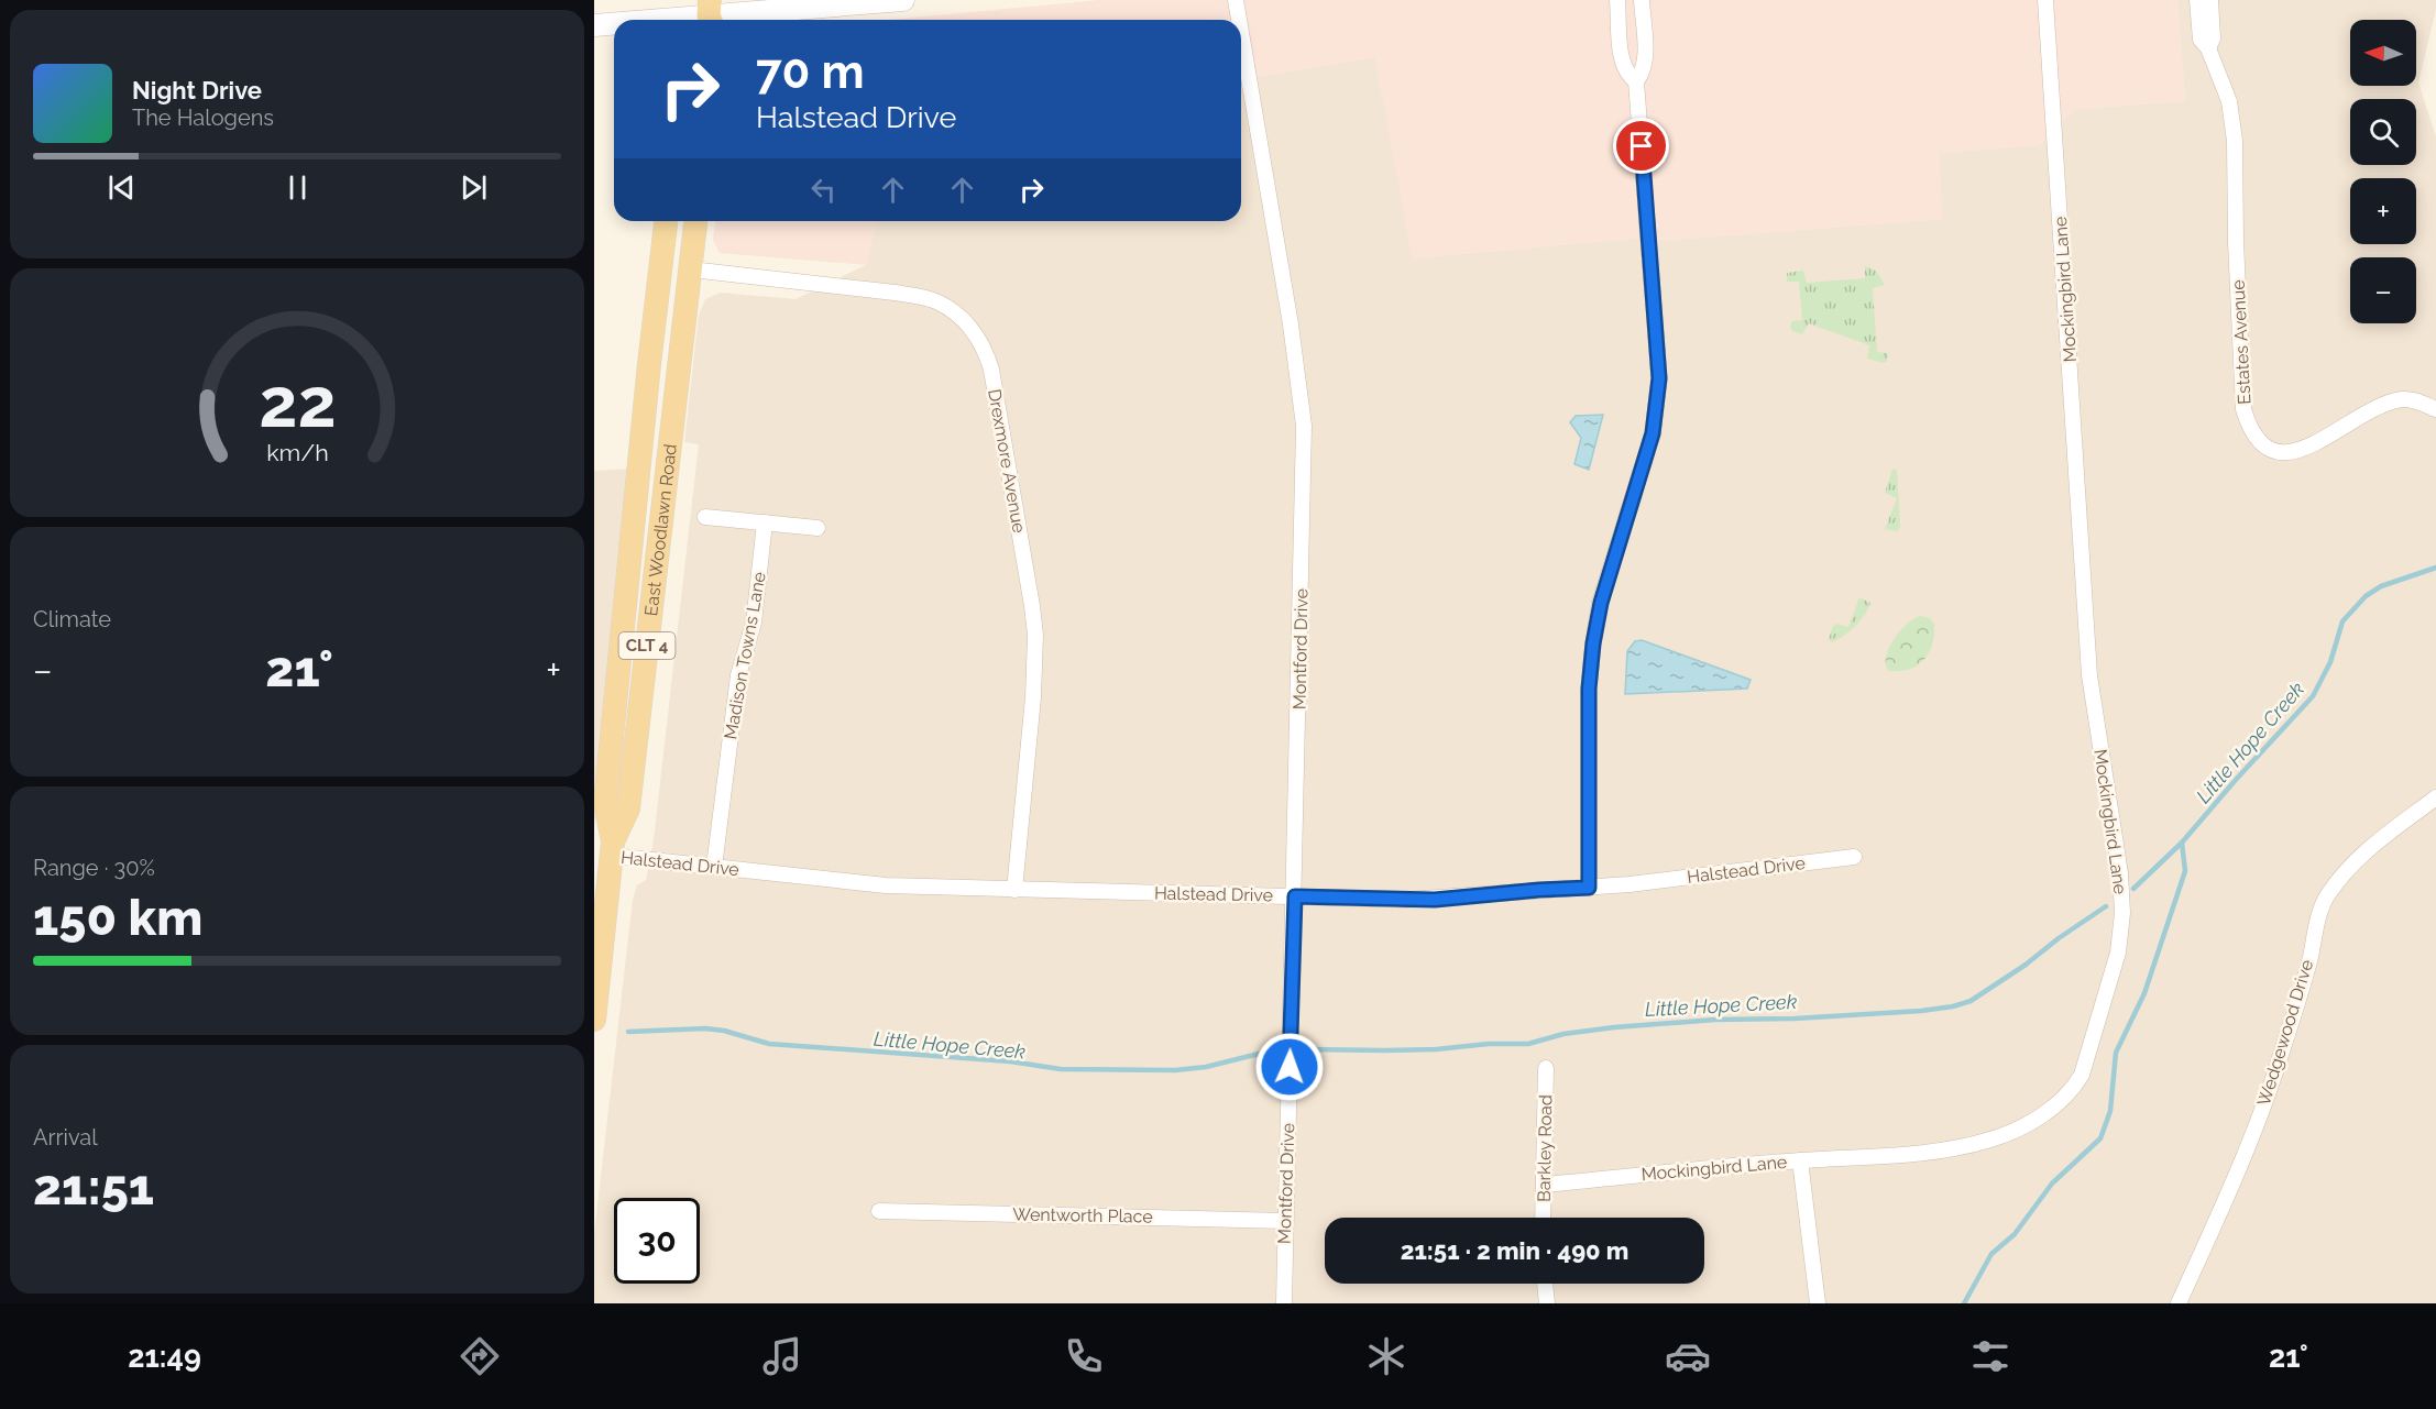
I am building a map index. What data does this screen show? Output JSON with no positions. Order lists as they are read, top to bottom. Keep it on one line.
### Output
{"streets":{"main road":["East Woodlawn Road","CLT 4"],"street":["Mockingbird Lane","Estates Avenue","Drexmore Avenue","Montford Drive","Madison Towns Lane","Halstead Drive","Wedgewood Drive","Barkley Road","Wentworth Place"]},"crossings":[["Mockingbird Lane","Barkley Road"],["Drexmore Avenue","East Woodlawn Road"],["Drexmore Avenue","Halstead Drive"],["East Woodlawn Road","Halstead Drive"],["Montford Drive","Halstead Drive"],["Montford Drive","Wentworth Place"],["Madison Towns Lane","Halstead Drive"]],"water":["Little Hope Creek"],"north":"left","page":{"map_buttons":["+","−"],"turn":["70 m","Halstead Drive"],"song":["Night Drive","The Halogens"],"tile":["Climate",["Range · 30%","150 km"],["Arrival","21:51"]],"heat":["−","21°","+"],"limit":"30","trip":"21:51 · 2 min · 490 m","tabs":["21:49","21°"],"gauge":["22","km/h"]}}
